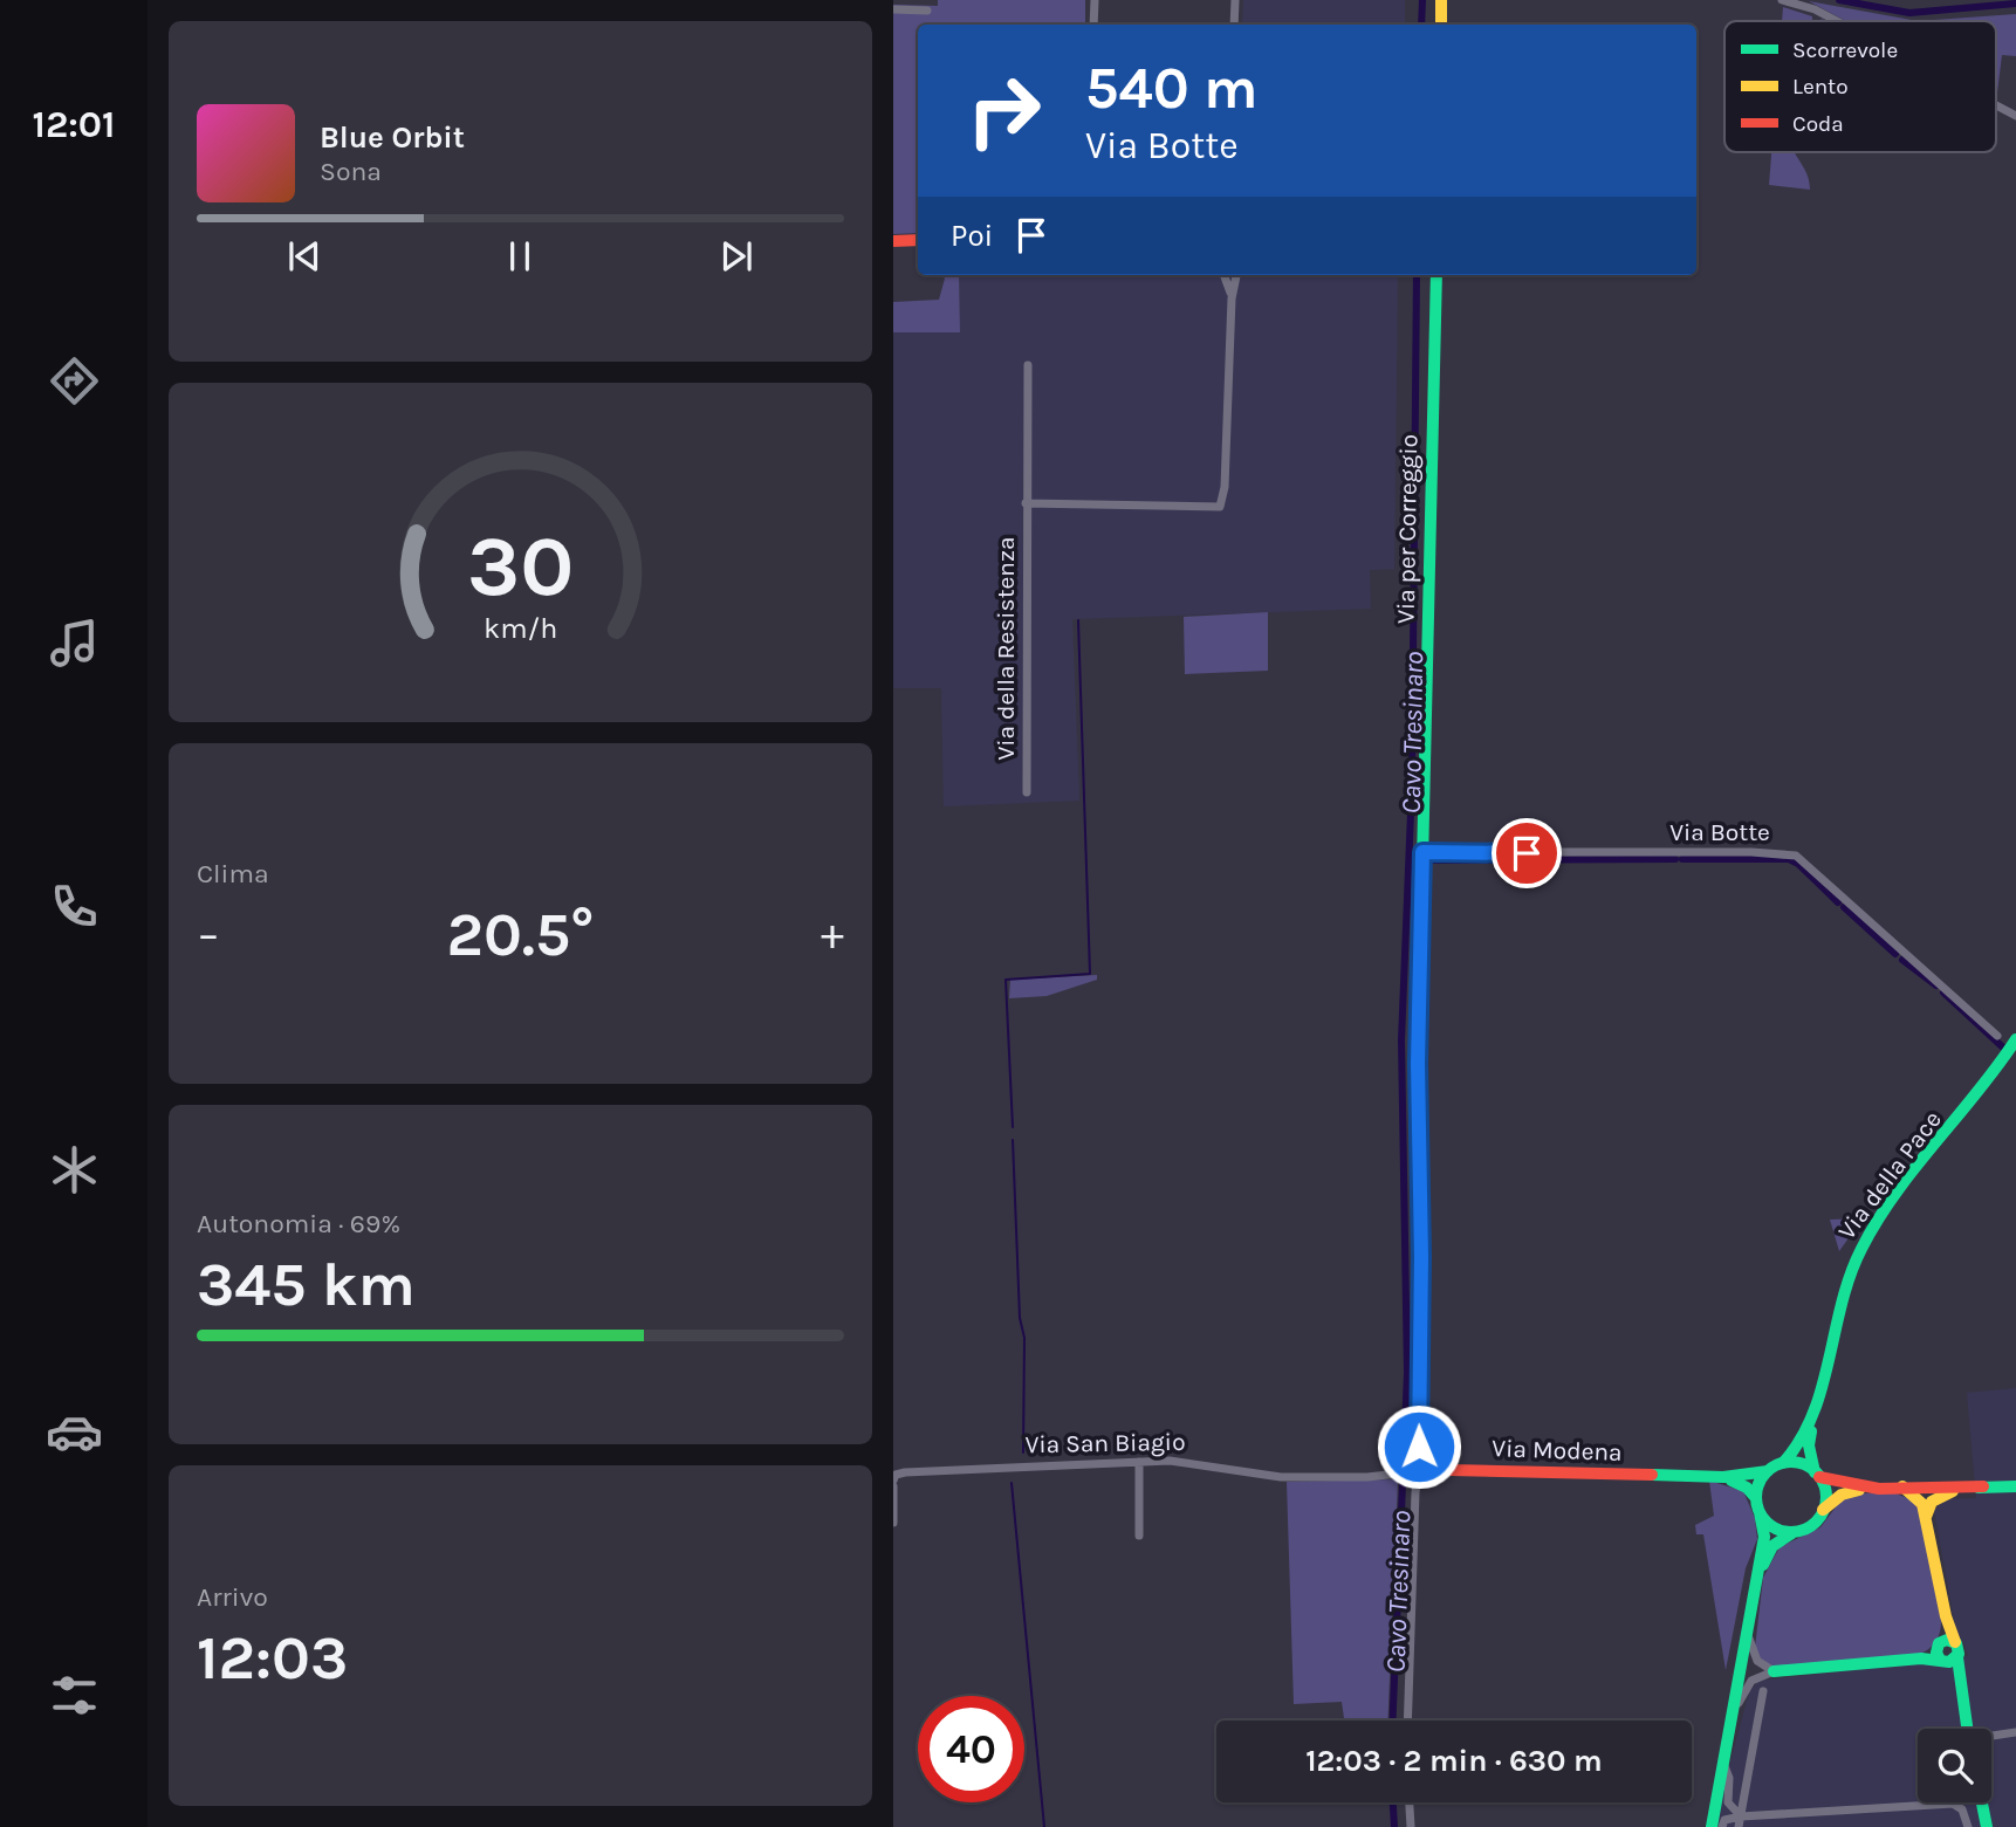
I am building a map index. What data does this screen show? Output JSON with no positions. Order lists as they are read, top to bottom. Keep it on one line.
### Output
{"streets":{"street":["Via per Correggio","Via della Resistenza","Via Botte","Via della Pace","Via San Biagio","Via Modena"]},"crossings":[["Via per Correggio","Via Botte"],["Via San Biagio","Via Modena"]],"water":["Cavo Tresinaro"],"legend":["Scorrevole","Lento","Coda"],"page":{"tabs":"12:01","turn":["540 m","Via Botte"],"song":["Blue Orbit","Sona"],"then":"Poi","tile":["Clima",["Autonomia · 69%","345 km"],["Arrivo","12:03"]],"heat":["−","20.5°","+"],"limit":"40","trip":"12:03 · 2 min · 630 m","gauge":["30","km/h"]}}
